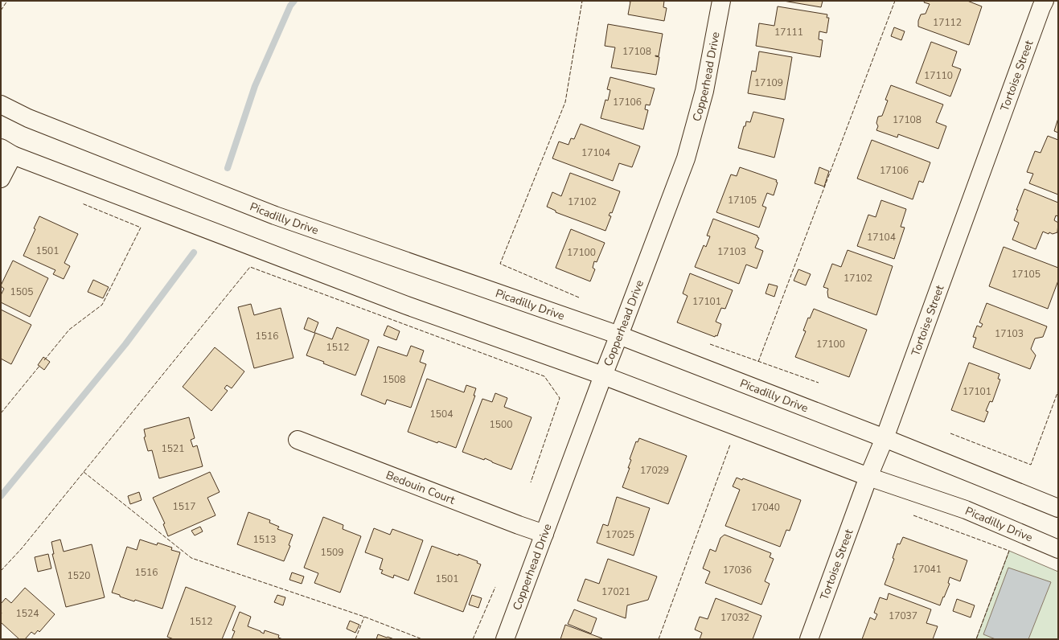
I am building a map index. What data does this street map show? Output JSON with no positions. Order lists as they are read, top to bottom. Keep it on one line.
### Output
{"streets":{"street":["Tortoise Street","Copperhead Drive","Picadilly Drive","Bedouin Court"]},"crossings":[["Tortoise Street","Picadilly Drive"],["Copperhead Drive","Picadilly Drive"],["Copperhead Drive","Bedouin Court"]],"house_numbers":["17112","17111","17108","17110","17109","17106","17108","17104","17106","17105","17102","17104","1501","17103","17100","17105","17102","1505","17101","17103","1516","17100","1512","1508","17101","1504","1500","1521","17029","1517","17040","17025","1513","1509","17041","17036","1516","1520","1501","17021","1524","17037","17032","1512"]}
